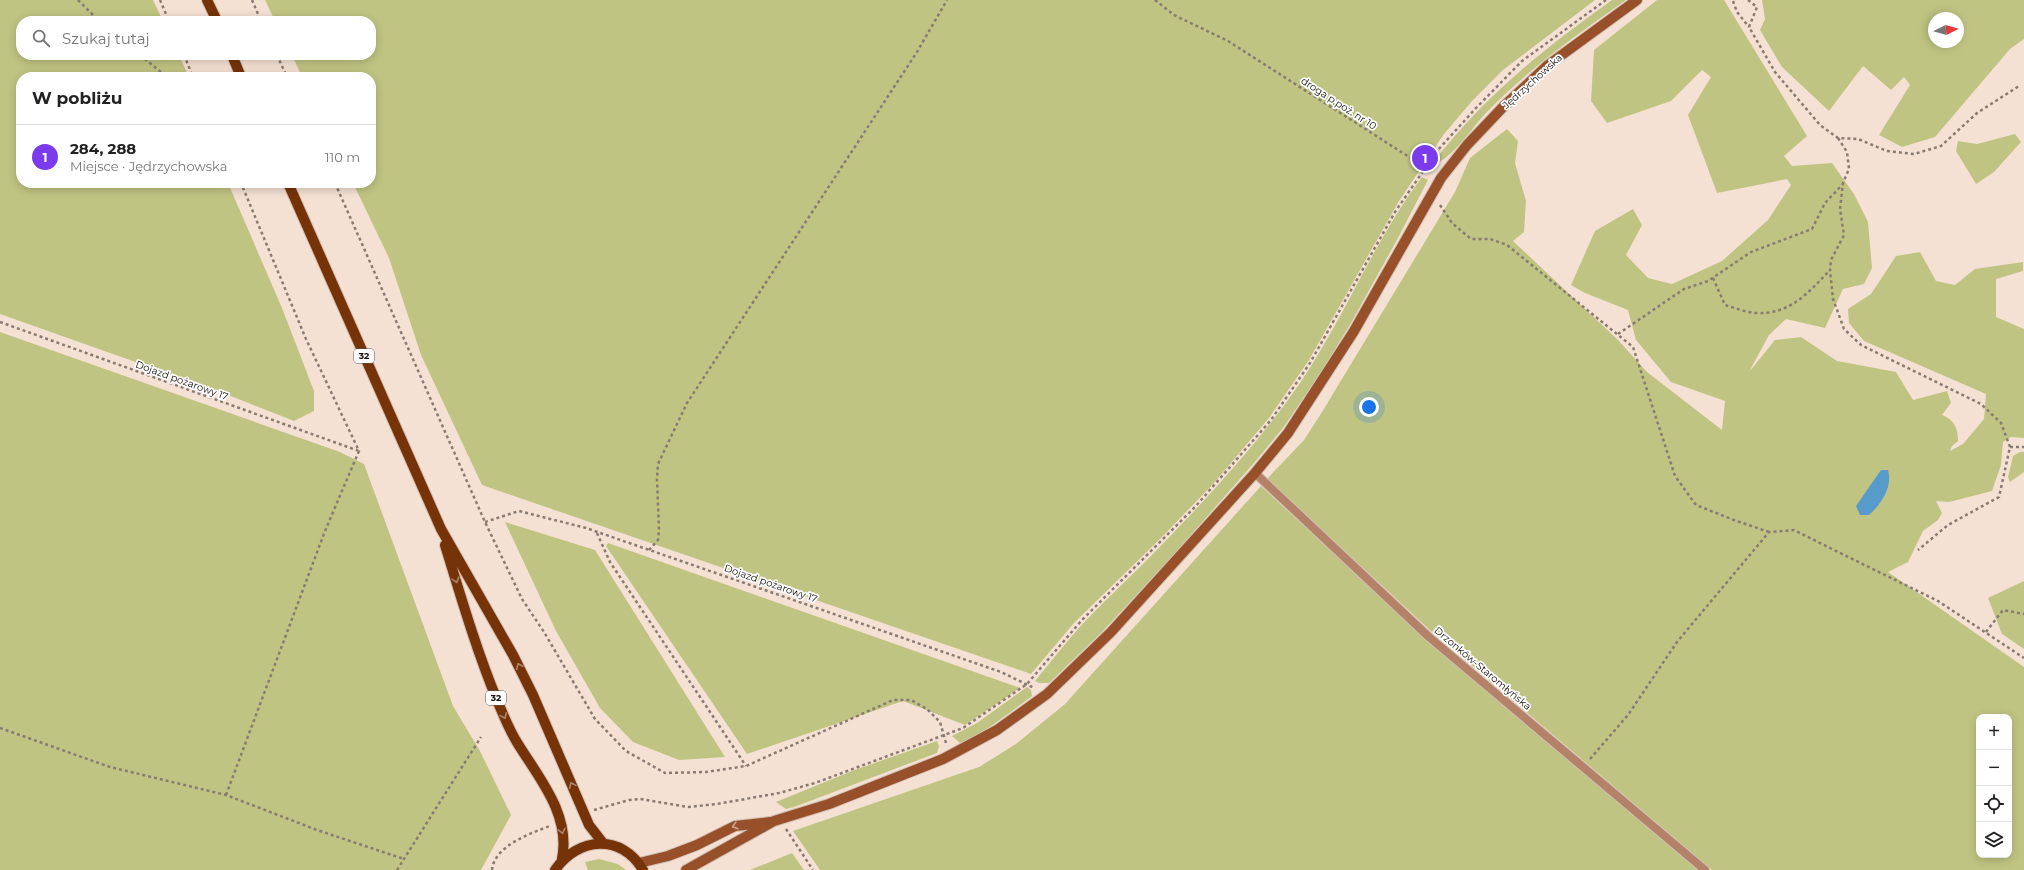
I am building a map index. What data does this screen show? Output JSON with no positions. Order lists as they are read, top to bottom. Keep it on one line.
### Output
{"streets":{"main road":["Jędrzychowska","32"],"lane":["Drzonków-Staromłyńska"],"path":["droga p.poż. nr 10","Dojazd pożarowy 17"]},"crossings":[["Jędrzychowska","droga p.poż. nr 10"],["Jędrzychowska","Dojazd pożarowy 17"],["Jędrzychowska","Drzonków-Staromłyńska"]],"north":"right","page":{"search":"Szukaj tutaj","heading":"W pobliżu","list":[{"mark":"1","name":"284, 288","note":"Miejsce · Jędrzychowska","value":"110 m"}],"pins":"1","map_buttons":["+","−"]}}
